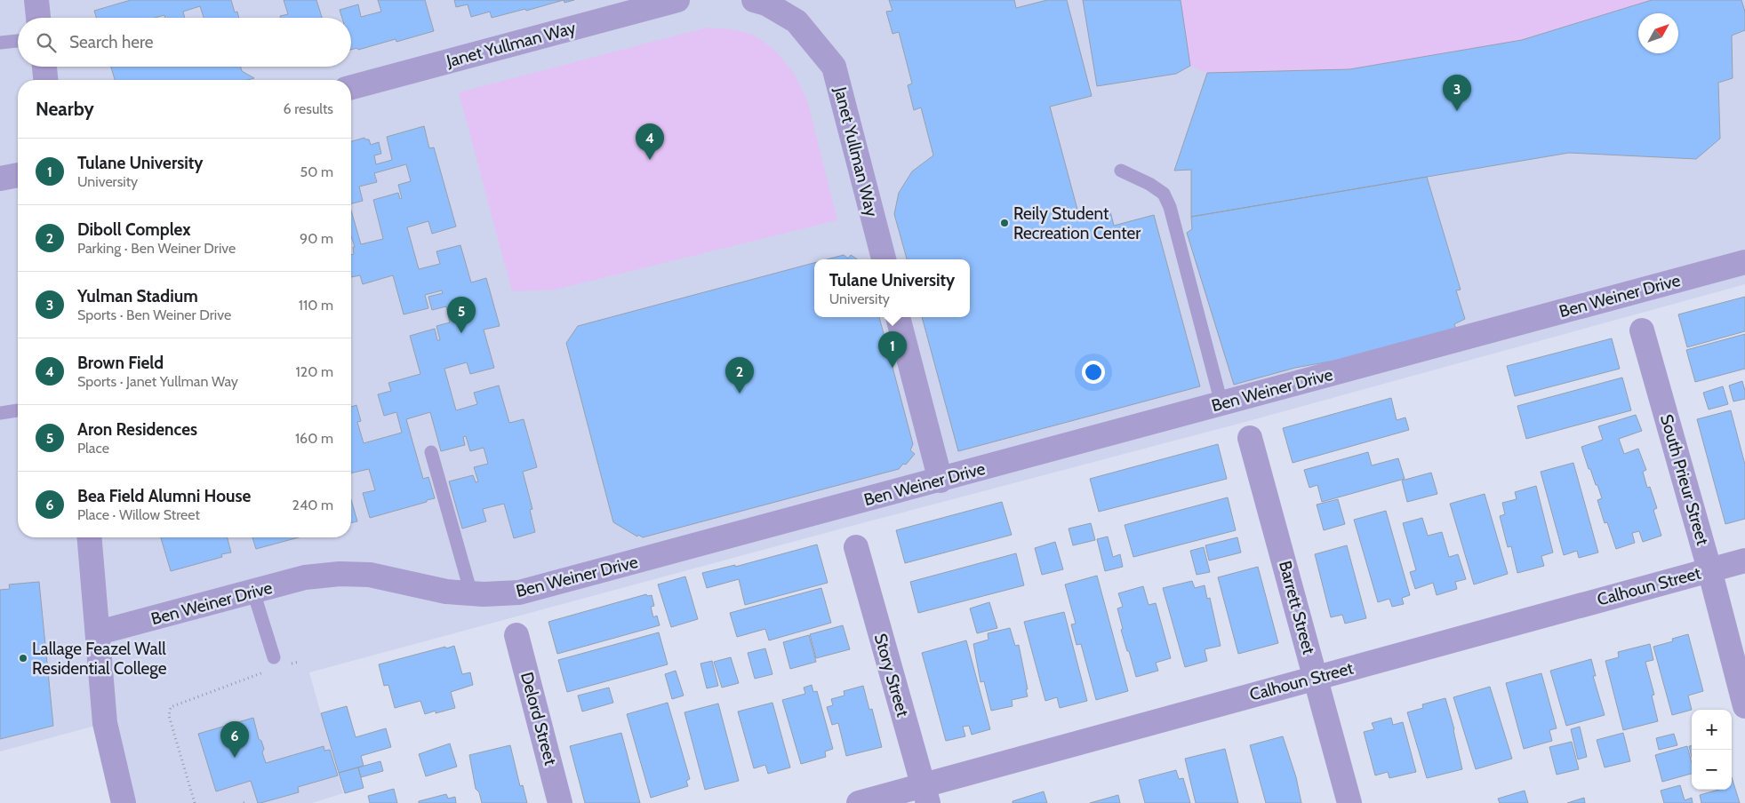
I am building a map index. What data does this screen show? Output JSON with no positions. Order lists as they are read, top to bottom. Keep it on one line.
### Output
{"streets":{"street":["Janet Yullman Way","Ben Weiner Drive","South Prieur Street","Calhoun Street","Barrett Street","Story Street","Delord Street"]},"crossings":[["South Prieur Street","Calhoun Street"],["Calhoun Street","Barrett Street"],["Calhoun Street","Story Street"]],"places":["Reily Student Recreation Center","Lallage Feazel Wall Residential College"],"north":"top right","page":{"search":"Search here","pins":["3","4","5","1","2","6"],"heading":["Nearby","6 results"],"list":[{"mark":"1","name":"Tulane University","note":"University","value":"50 m"},{"mark":"2","name":"Diboll Complex","note":"Parking · Ben Weiner Drive","value":"90 m"},{"mark":"3","name":"Yulman Stadium","note":"Sports · Ben Weiner Drive","value":"110 m"},{"mark":"4","name":"Brown Field","note":"Sports · Janet Yullman Way","value":"120 m"},{"mark":"5","name":"Aron Residences","note":"Place","value":"160 m"},{"mark":"6","name":"Bea Field Alumni House","note":"Place · Willow Street","value":"240 m"}],"popup":["Tulane University","University"],"map_buttons":["+","−"]}}
